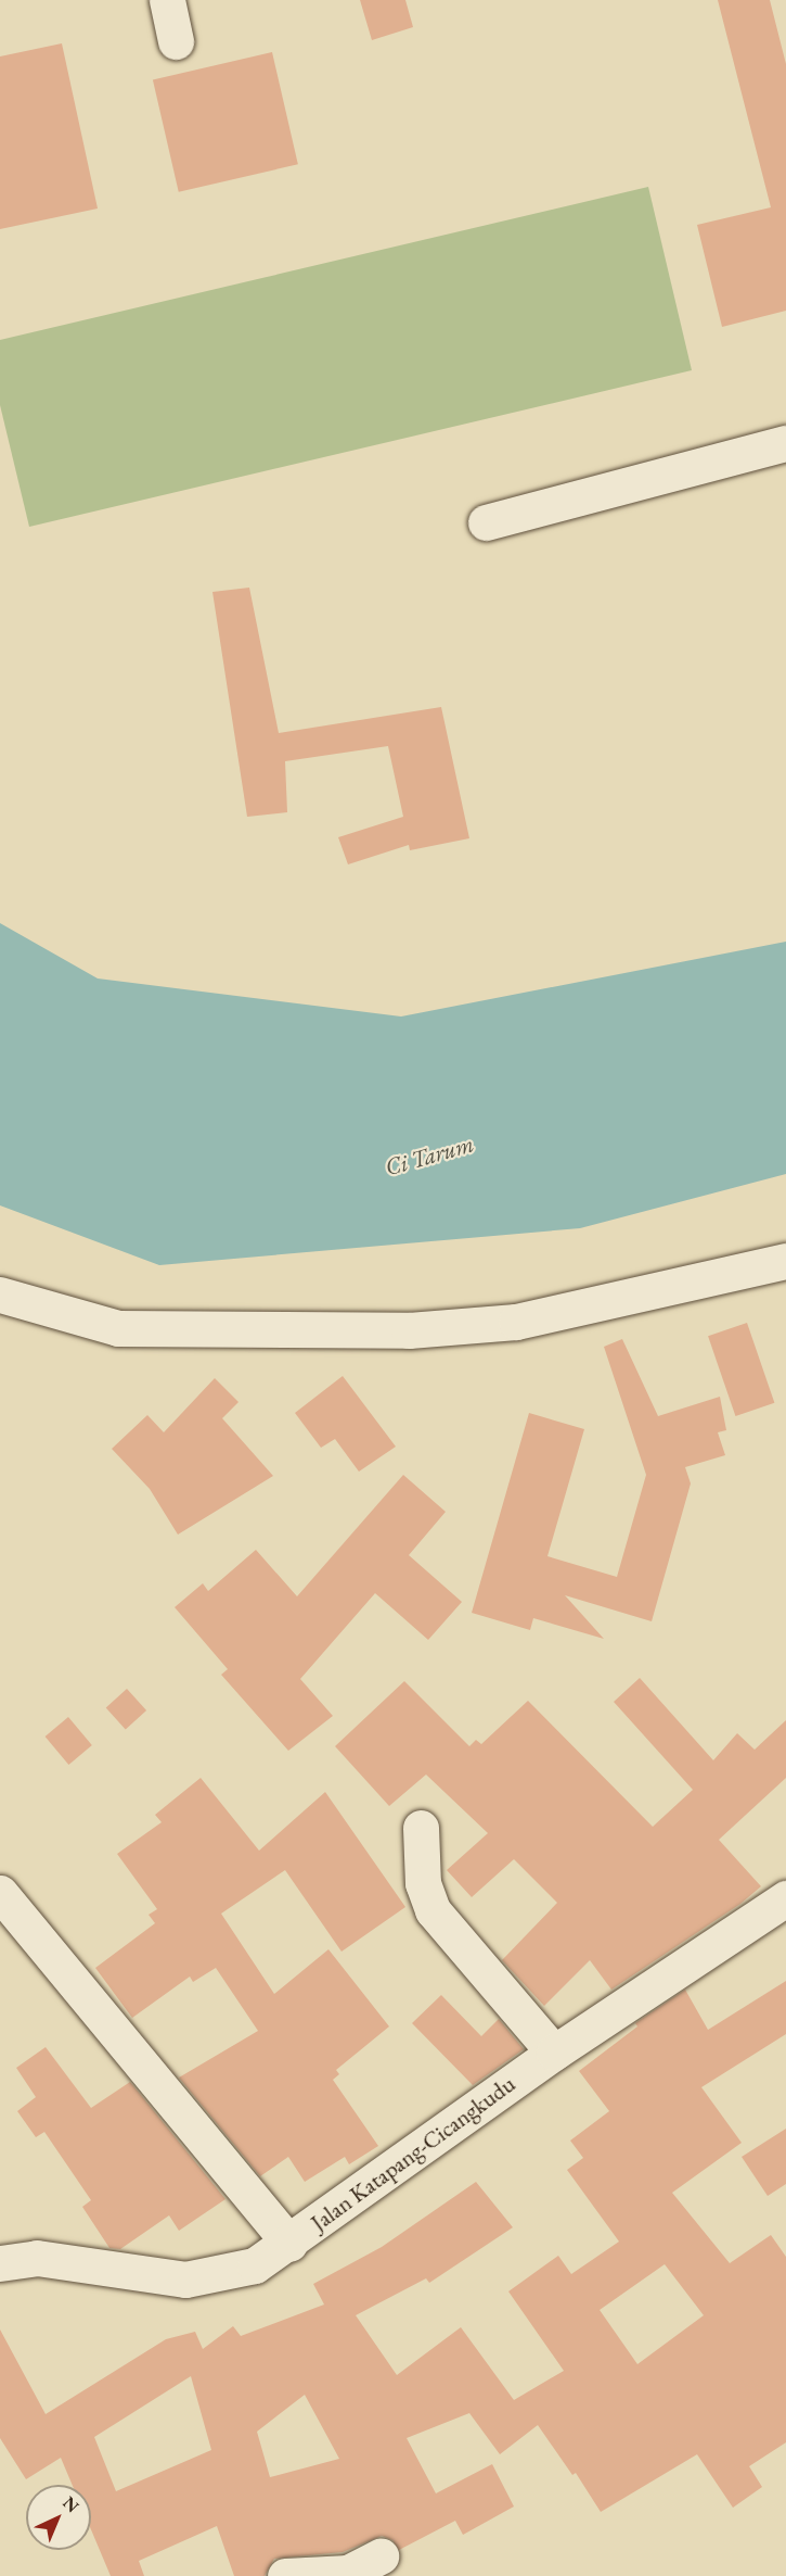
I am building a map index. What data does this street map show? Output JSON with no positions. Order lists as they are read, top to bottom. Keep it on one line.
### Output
{"streets":{"street":["Jalan Katapang-Cicangkudu"]},"water":["Ci Tarum"],"north":"top right"}
